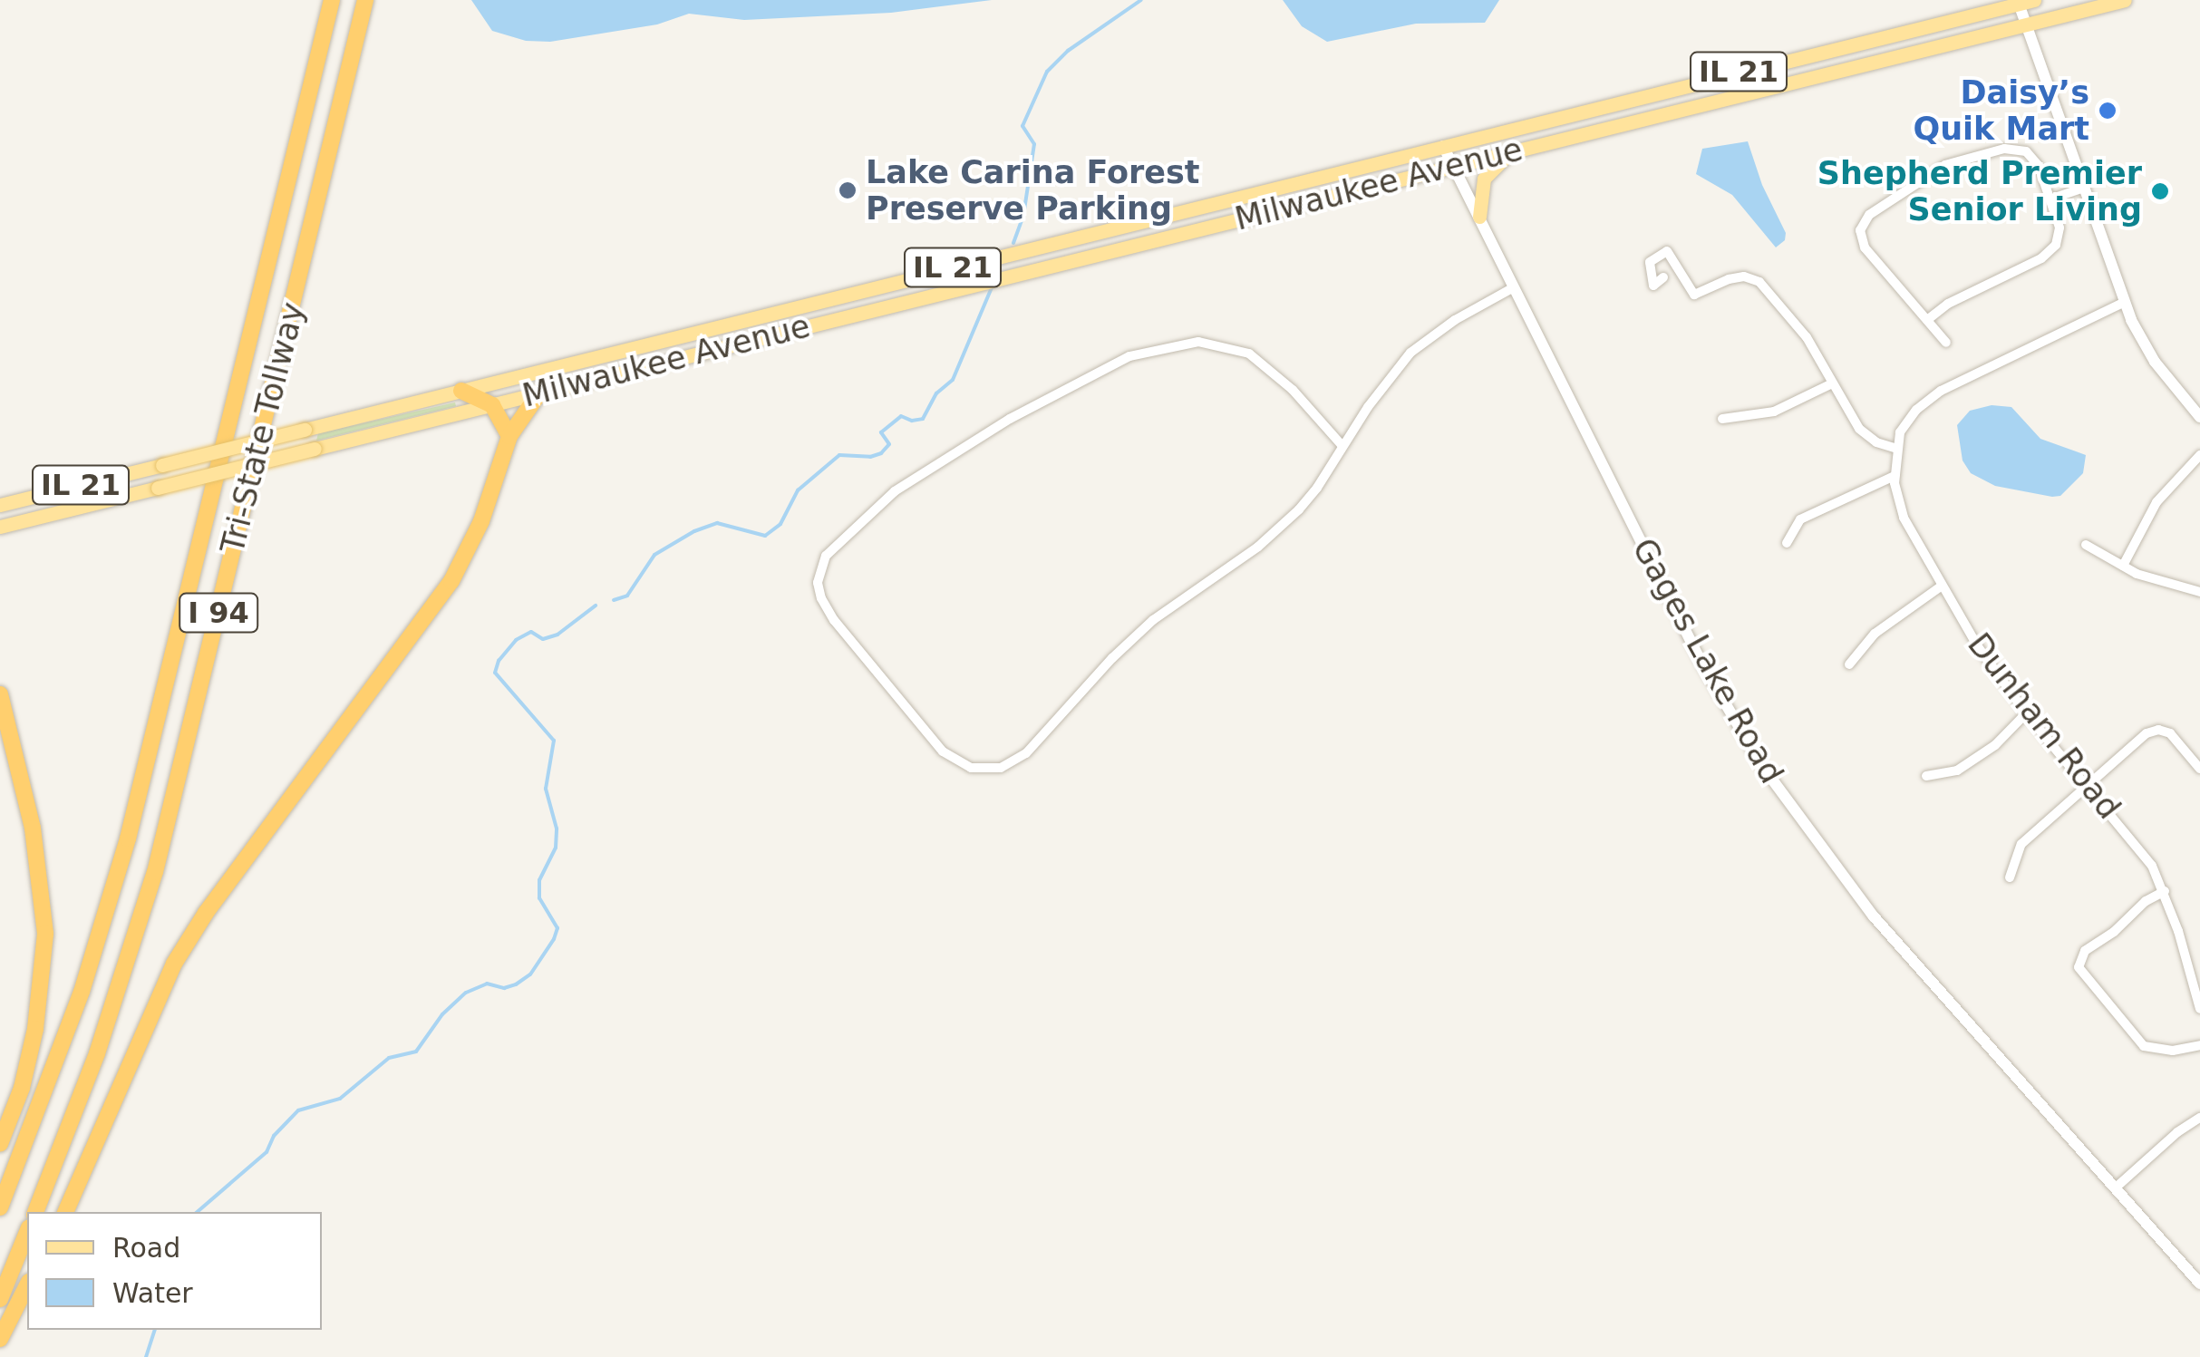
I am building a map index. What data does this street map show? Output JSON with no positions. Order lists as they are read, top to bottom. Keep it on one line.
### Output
{"streets":{"highway":["Tri-State Tollway","I 94"],"main road":["IL 21","Milwaukee Avenue"],"street":["Gages Lake Road","Dunham Road"]},"crossings":[["Milwaukee Avenue","Gages Lake Road"]],"places":["Daisy’s Quik Mart","Lake Carina Forest Preserve Parking","Shepherd Premier Senior Living"],"legend":["Road","Water"]}
